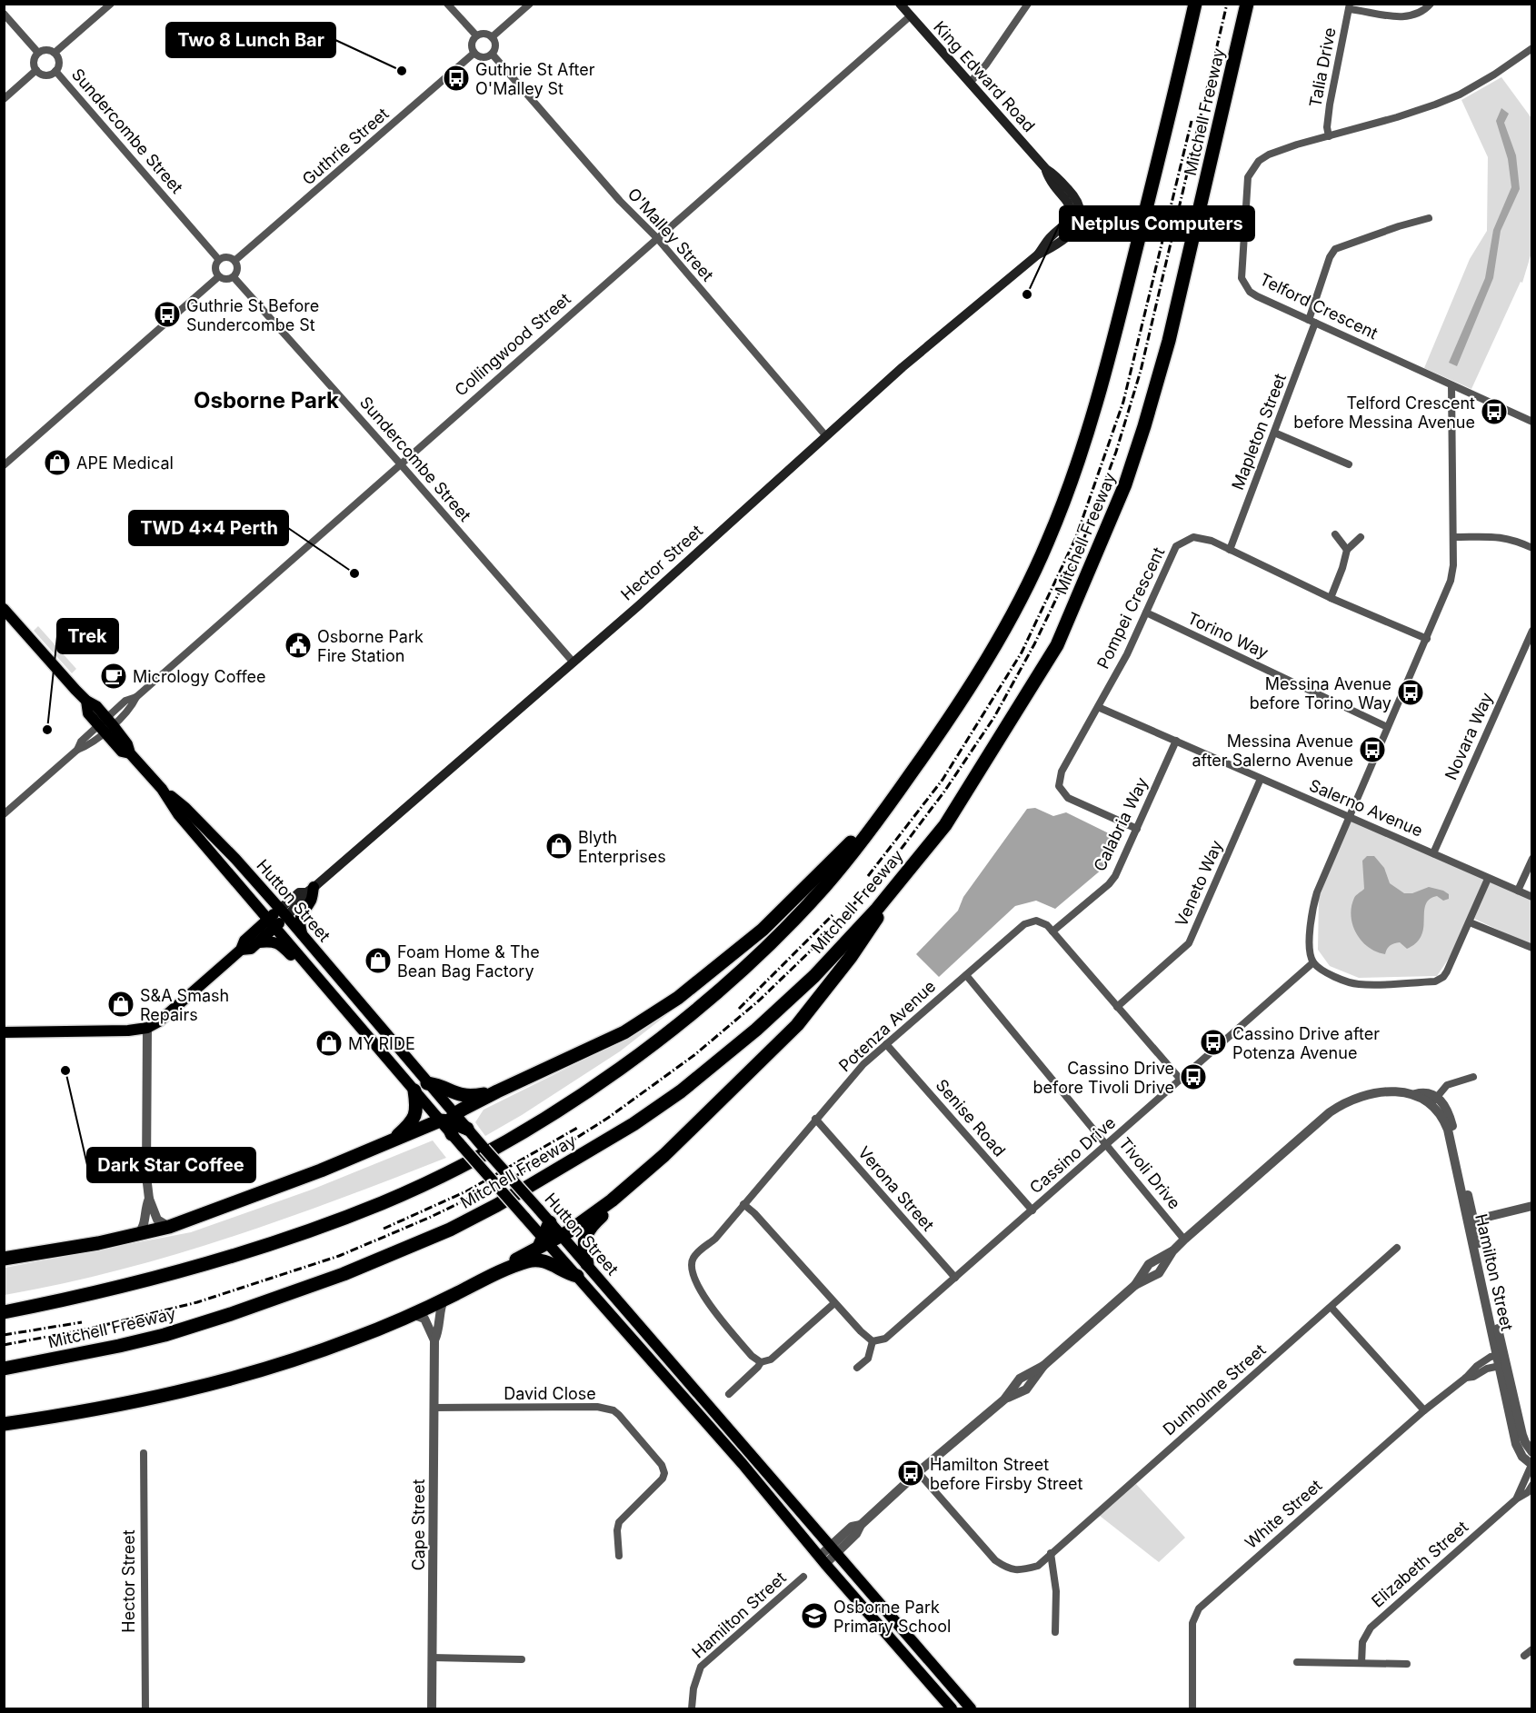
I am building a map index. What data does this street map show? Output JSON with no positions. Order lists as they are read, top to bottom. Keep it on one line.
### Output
{"streets":{"highway":["Mitchell Freeway"],"main road":["King Edward Road","Hector Street","Hutton Street"],"street":["Talia Drive","Sundercombe Street","Guthrie Street","O'Malley Street","Telford Crescent","Collingwood Street","Mapleton Street","Pompei Crescent","Torino Way","Novara Way","Salerno Avenue","Calabria Way","Veneto Way","Potenza Avenue","Senise Road","Cassino Drive","Tivoli Drive","Verona Street","Hamilton Street","Dunholme Street","David Close","White Street","Cape Street","Elizabeth Street"]},"crossings":[["Talia Drive","Telford Crescent"],["King Edward Road","Collingwood Street"],["King Edward Road","Hector Street"],["Sundercombe Street","Guthrie Street"],["Sundercombe Street","Collingwood Street"],["Sundercombe Street","Hector Street"],["Guthrie Street","O'Malley Street"],["O'Malley Street","Collingwood Street"],["O'Malley Street","Hector Street"],["Telford Crescent","Mapleton Street"],["Collingwood Street","Hutton Street"],["Mapleton Street","Pompei Crescent"],["Hector Street","Hutton Street"],["Pompei Crescent","Torino Way"],["Pompei Crescent","Salerno Avenue"],["Pompei Crescent","Calabria Way"],["Novara Way","Salerno Avenue"],["Salerno Avenue","Calabria Way"],["Salerno Avenue","Veneto Way"],["Calabria Way","Potenza Avenue"],["Veneto Way","Potenza Avenue"],["Hutton Street","Hamilton Street"],["Potenza Avenue","Senise Road"],["Potenza Avenue","Cassino Drive"],["Potenza Avenue","Tivoli Drive"],["Potenza Avenue","Verona Street"],["Senise Road","Cassino Drive"],["Cassino Drive","Tivoli Drive"],["Cassino Drive","Verona Street"],["Tivoli Drive","Hamilton Street"],["Hamilton Street","Dunholme Street"],["Hamilton Street","White Street"],["Hamilton Street","Elizabeth Street"],["David Close","Cape Street"]],"districts":["Osborne Park"],"places":{"other":["Two 8 Lunch Bar","Netplus Computers","TWD 4x4 Perth","Trek","Dark Star Coffee"],"bus stop":["Guthrie St After O'Malley St","Guthrie St Before Sundercombe St","Telford Crescent before Messina Avenue","Messina Avenue before Torino Way","Messina Avenue after Salerno Avenue","Cassino Drive after Potenza Avenue","Cassino Drive before Tivoli Drive","Hamilton Street before Firsby Street"],"shop":["APE Medical","Blyth Enterprises","Foam Home & The Bean Bag Factory","S&A Smash Repairs","MY RIDE"],"public building":["Osborne Park Fire Station"],"cafe":["Micrology Coffee"],"school or university":["Osborne Park Primary School"]}}
